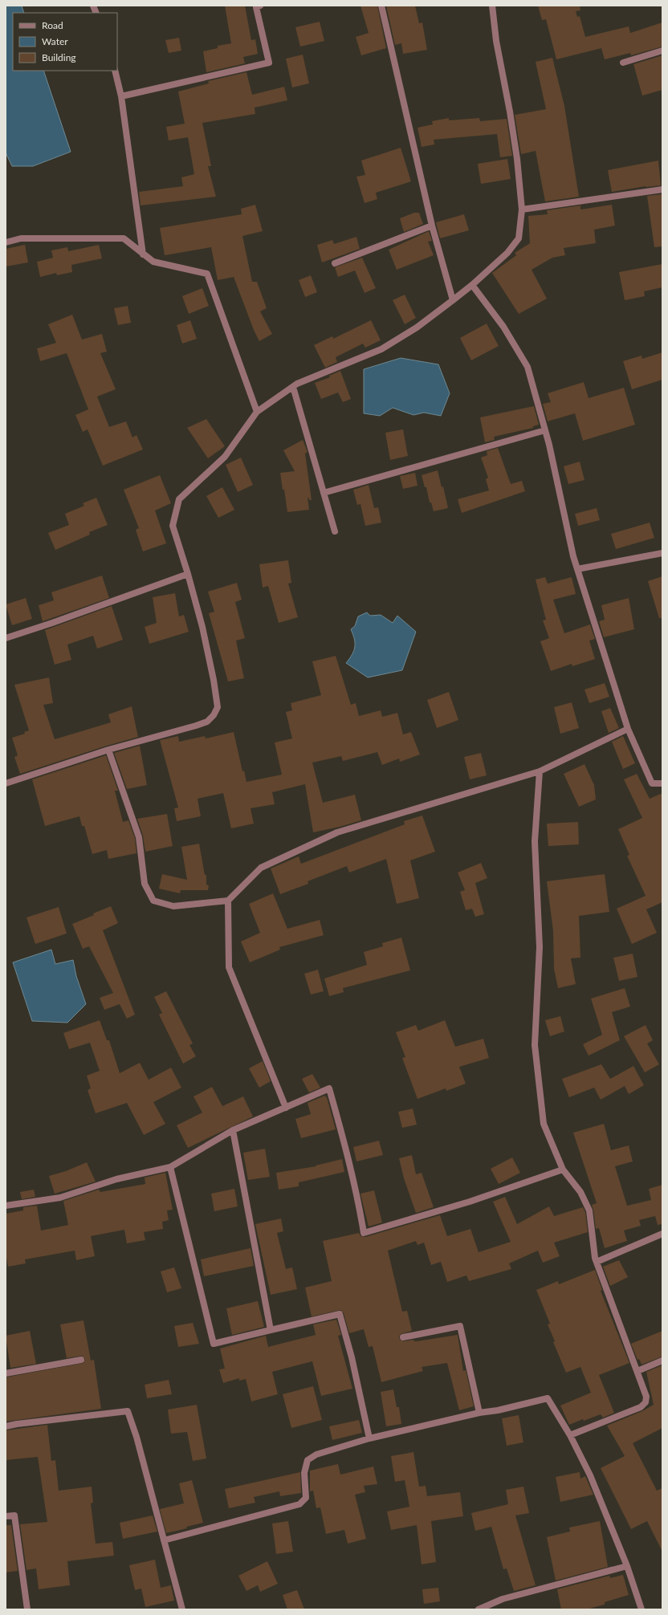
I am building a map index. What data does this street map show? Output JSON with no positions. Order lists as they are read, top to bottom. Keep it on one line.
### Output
{"legend":["Road","Water","Building"]}
